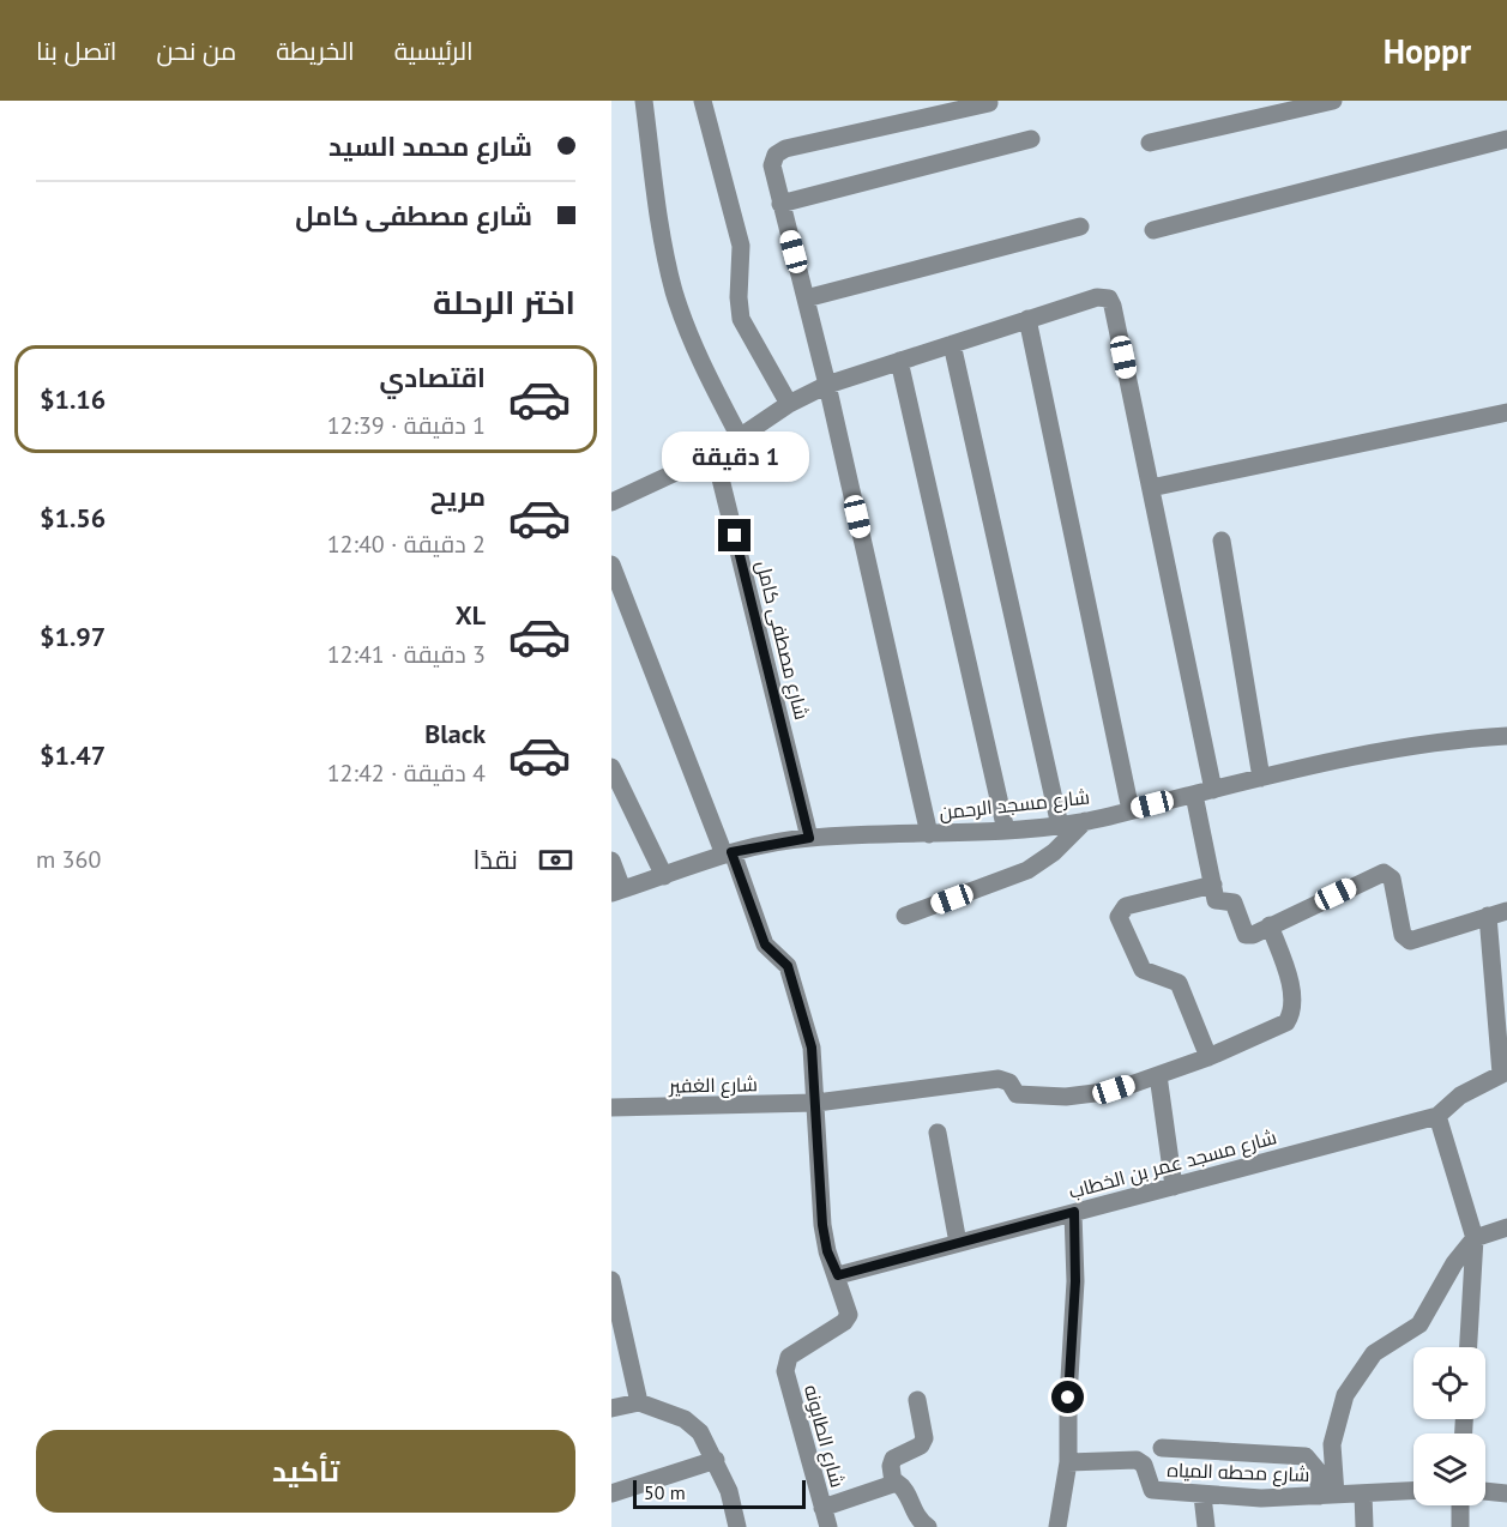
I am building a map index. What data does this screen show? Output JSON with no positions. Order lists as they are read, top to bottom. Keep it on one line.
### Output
{"streets":{"street":["شارع مصطفى كامل","شارع مسجد الرحمن","شارع الغفير","شارع مسجد عمر بن الخطاب","شارع الطابونه","شارع محطه المياه"]},"crossings":[["شارع مصطفى كامل","شارع مسجد الرحمن"],["شارع مسجد عمر بن الخطاب","شارع الطابونه"]],"scale_bar":"50 m","page":{"header":"Hoppr","nav":["الرئيسية","الخريطة","من نحن","اتصل بنا"],"banner":["شارع محمد السيد","شارع مصطفى كامل"],"heading":"اختر الرحلة","list":[{"name":"اقتصادي","note":"1 دقيقة · 12:39","value":"$1.16"},{"name":"مريح","note":"2 دقيقة · 12:40","value":"$1.56"},{"name":"XL","note":"3 دقيقة · 12:41","value":"$1.97"},{"name":"Black","note":"4 دقيقة · 12:42","value":"$1.47"}],"bubble":"1 دقيقة","pay":["نقدًا","360 m"],"buttons":"تأكيد","scale":"50 m"}}
